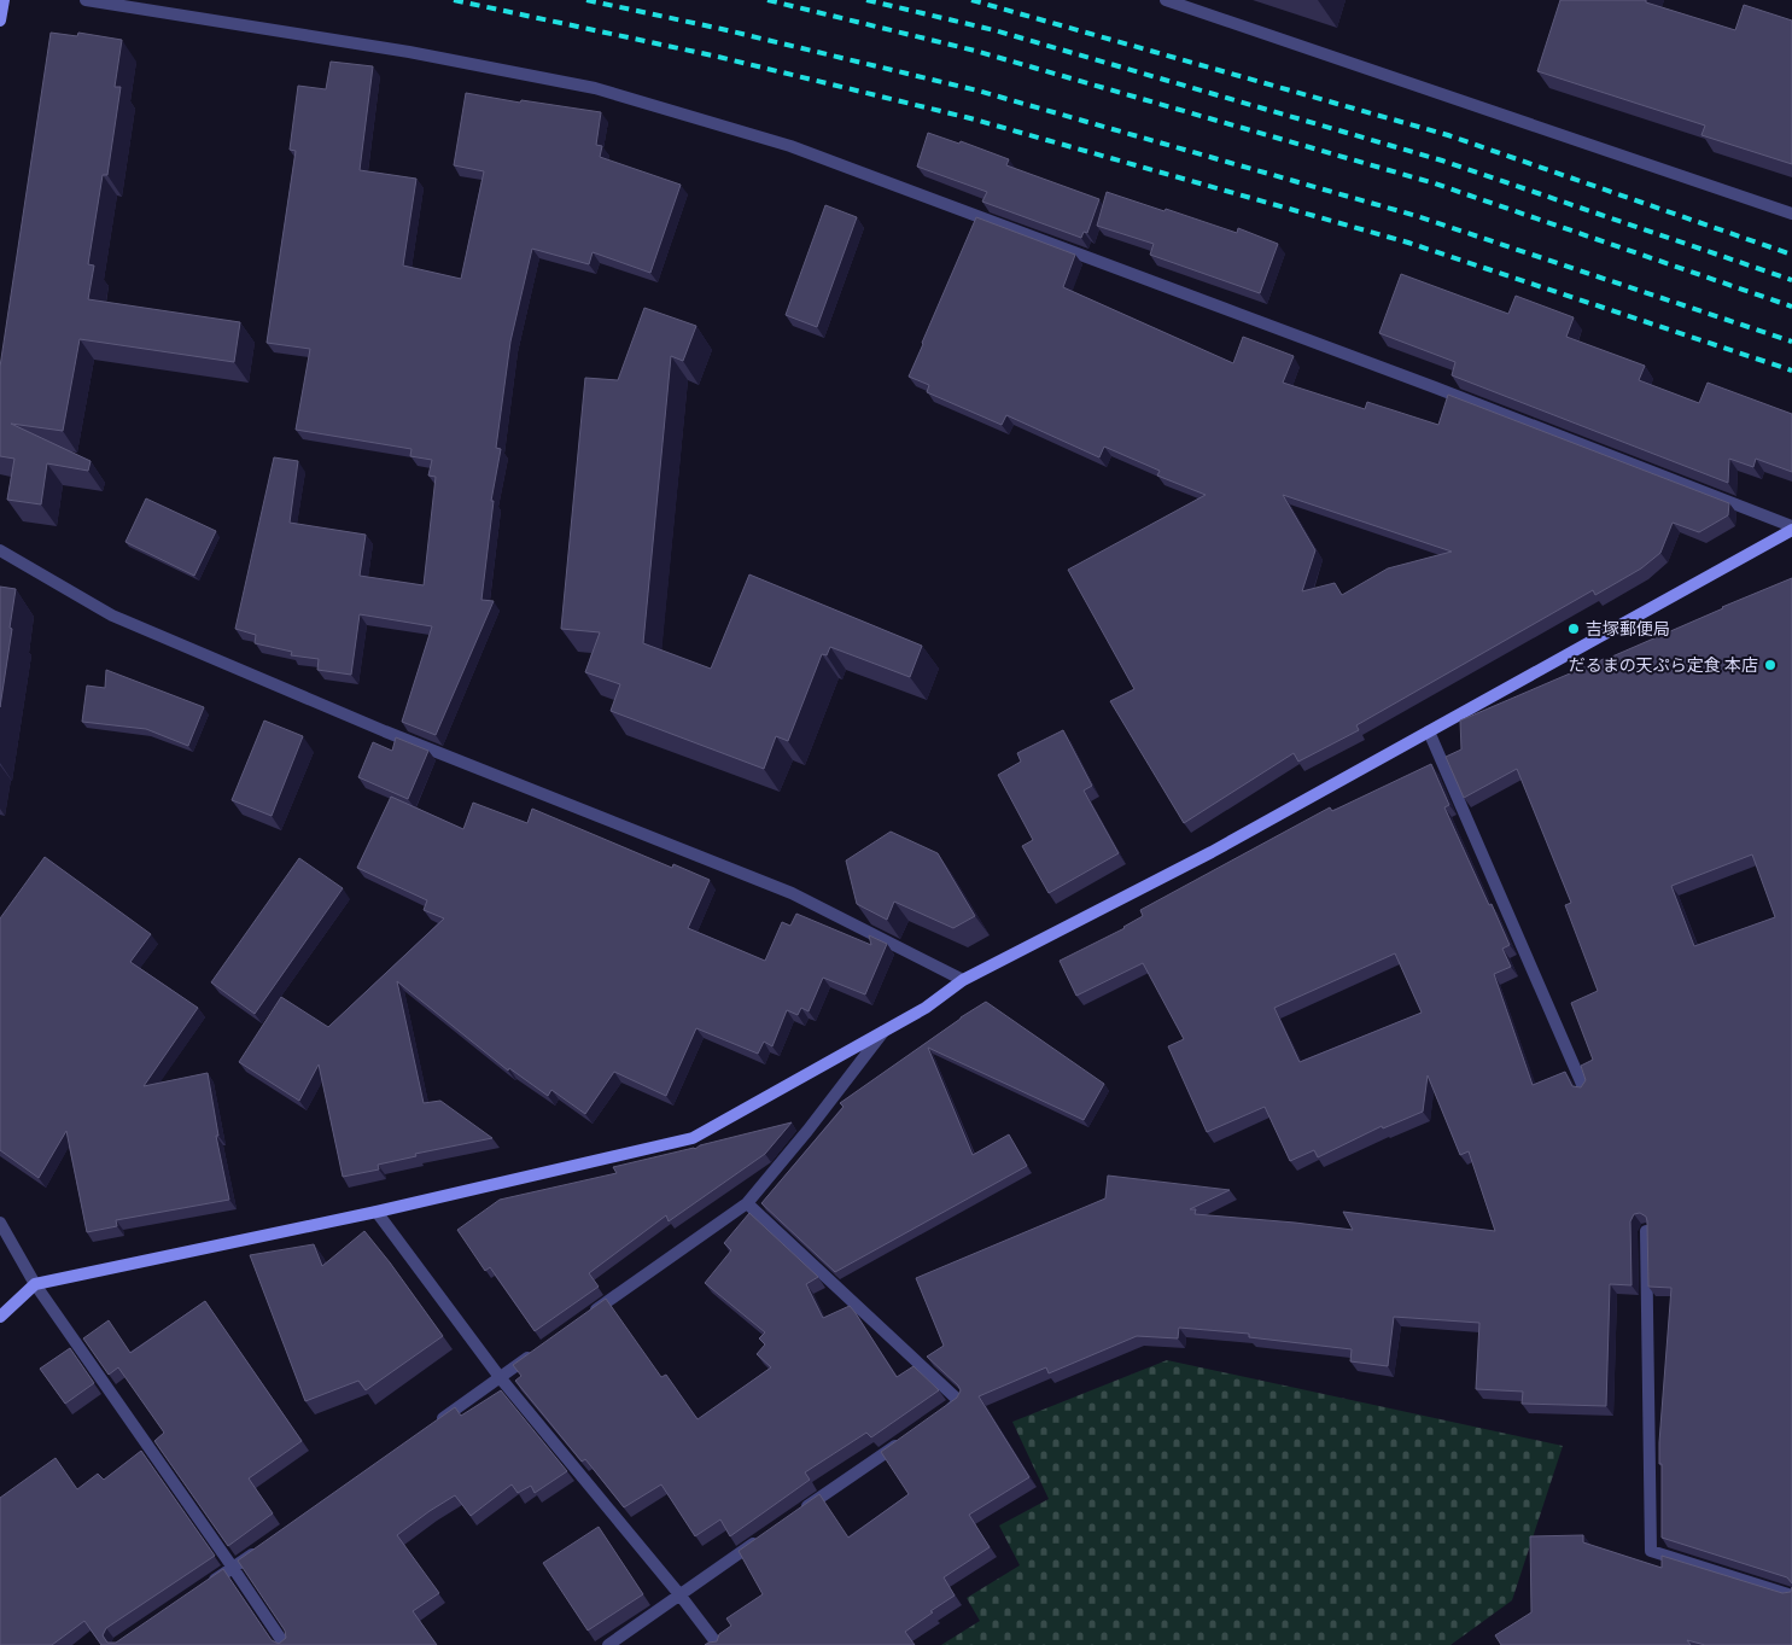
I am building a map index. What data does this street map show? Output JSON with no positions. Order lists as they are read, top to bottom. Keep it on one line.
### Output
{"places":["吉塚郵便局","だるまの天ぷら定食 本店"]}
